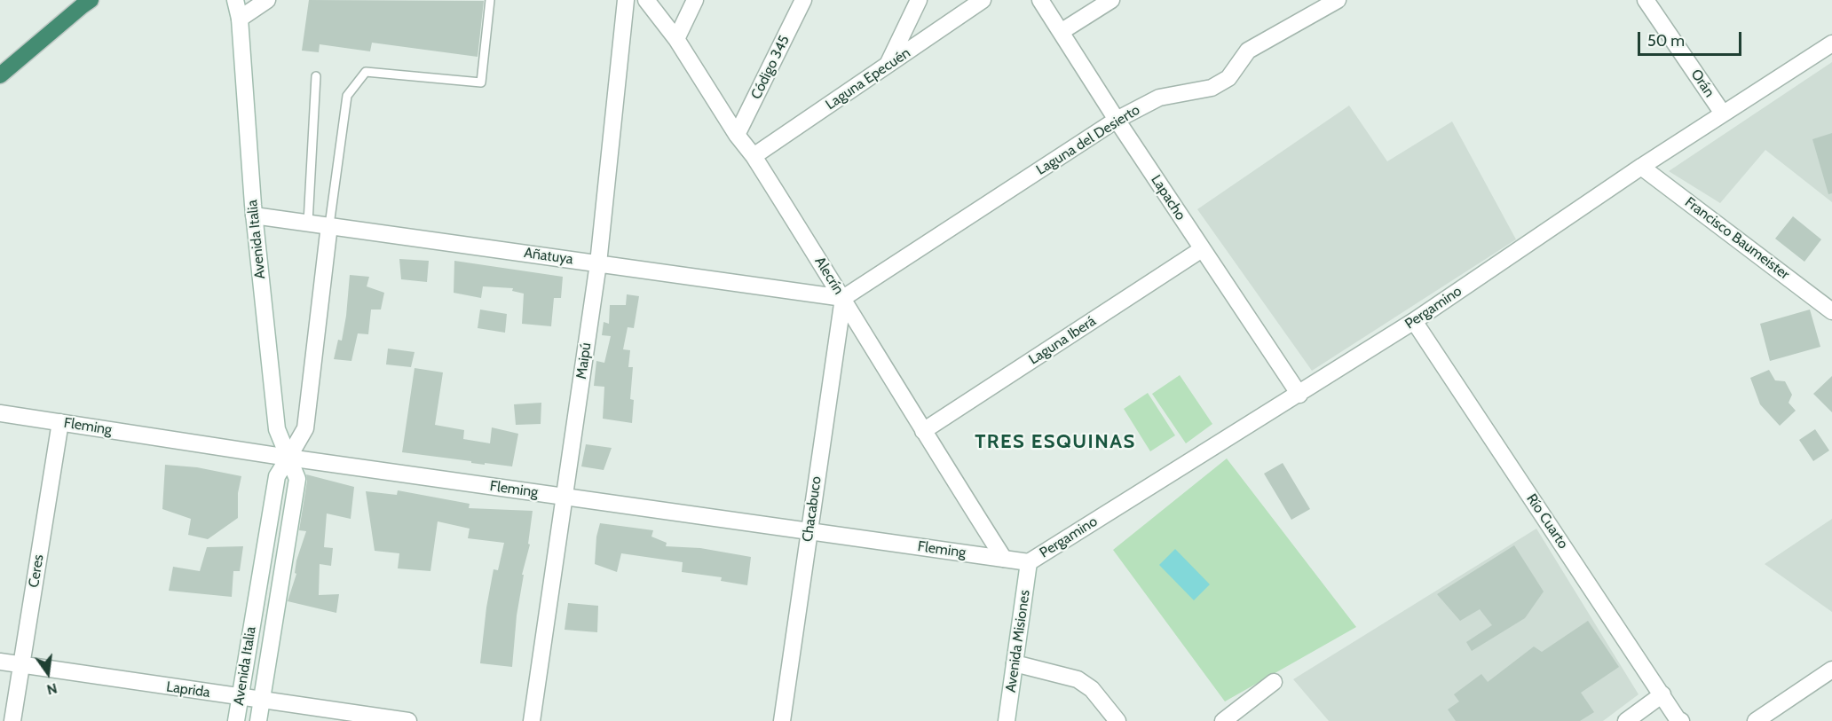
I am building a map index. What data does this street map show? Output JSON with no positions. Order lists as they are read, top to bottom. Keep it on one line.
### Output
{"streets":{"street":["Código 345","Laguna Epecuén","Orán","Laguna del Desierto","Lapacho","Francisco Baumeister","Avenida Italia","Añatuya","Alecrín","Pergamino","Laguna Iberá","Maipú","Fleming","Chacabuco","Río Cuarto","Ceres","Avenida Misiones","Laprida"]},"crossings":[["Código 345","Alecrín"],["Laguna Epecuén","Alecrín"],["Orán","Pergamino"],["Laguna del Desierto","Lapacho"],["Laguna del Desierto","Añatuya"],["Laguna del Desierto","Alecrín"],["Laguna del Desierto","Chacabuco"],["Lapacho","Pergamino"],["Lapacho","Laguna Iberá"],["Francisco Baumeister","Pergamino"],["Avenida Italia","Añatuya"],["Avenida Italia","Fleming"],["Avenida Italia","Laprida"],["Añatuya","Alecrín"],["Añatuya","Maipú"],["Añatuya","Chacabuco"],["Alecrín","Laguna Iberá"],["Alecrín","Fleming"],["Alecrín","Chacabuco"],["Pergamino","Fleming"],["Pergamino","Río Cuarto"],["Pergamino","Avenida Misiones"],["Maipú","Fleming"],["Fleming","Chacabuco"],["Fleming","Ceres"],["Fleming","Avenida Misiones"],["Ceres","Laprida"]],"districts":["TRES ESQUINAS"],"scale_bar":"50 m","north":"bottom"}
